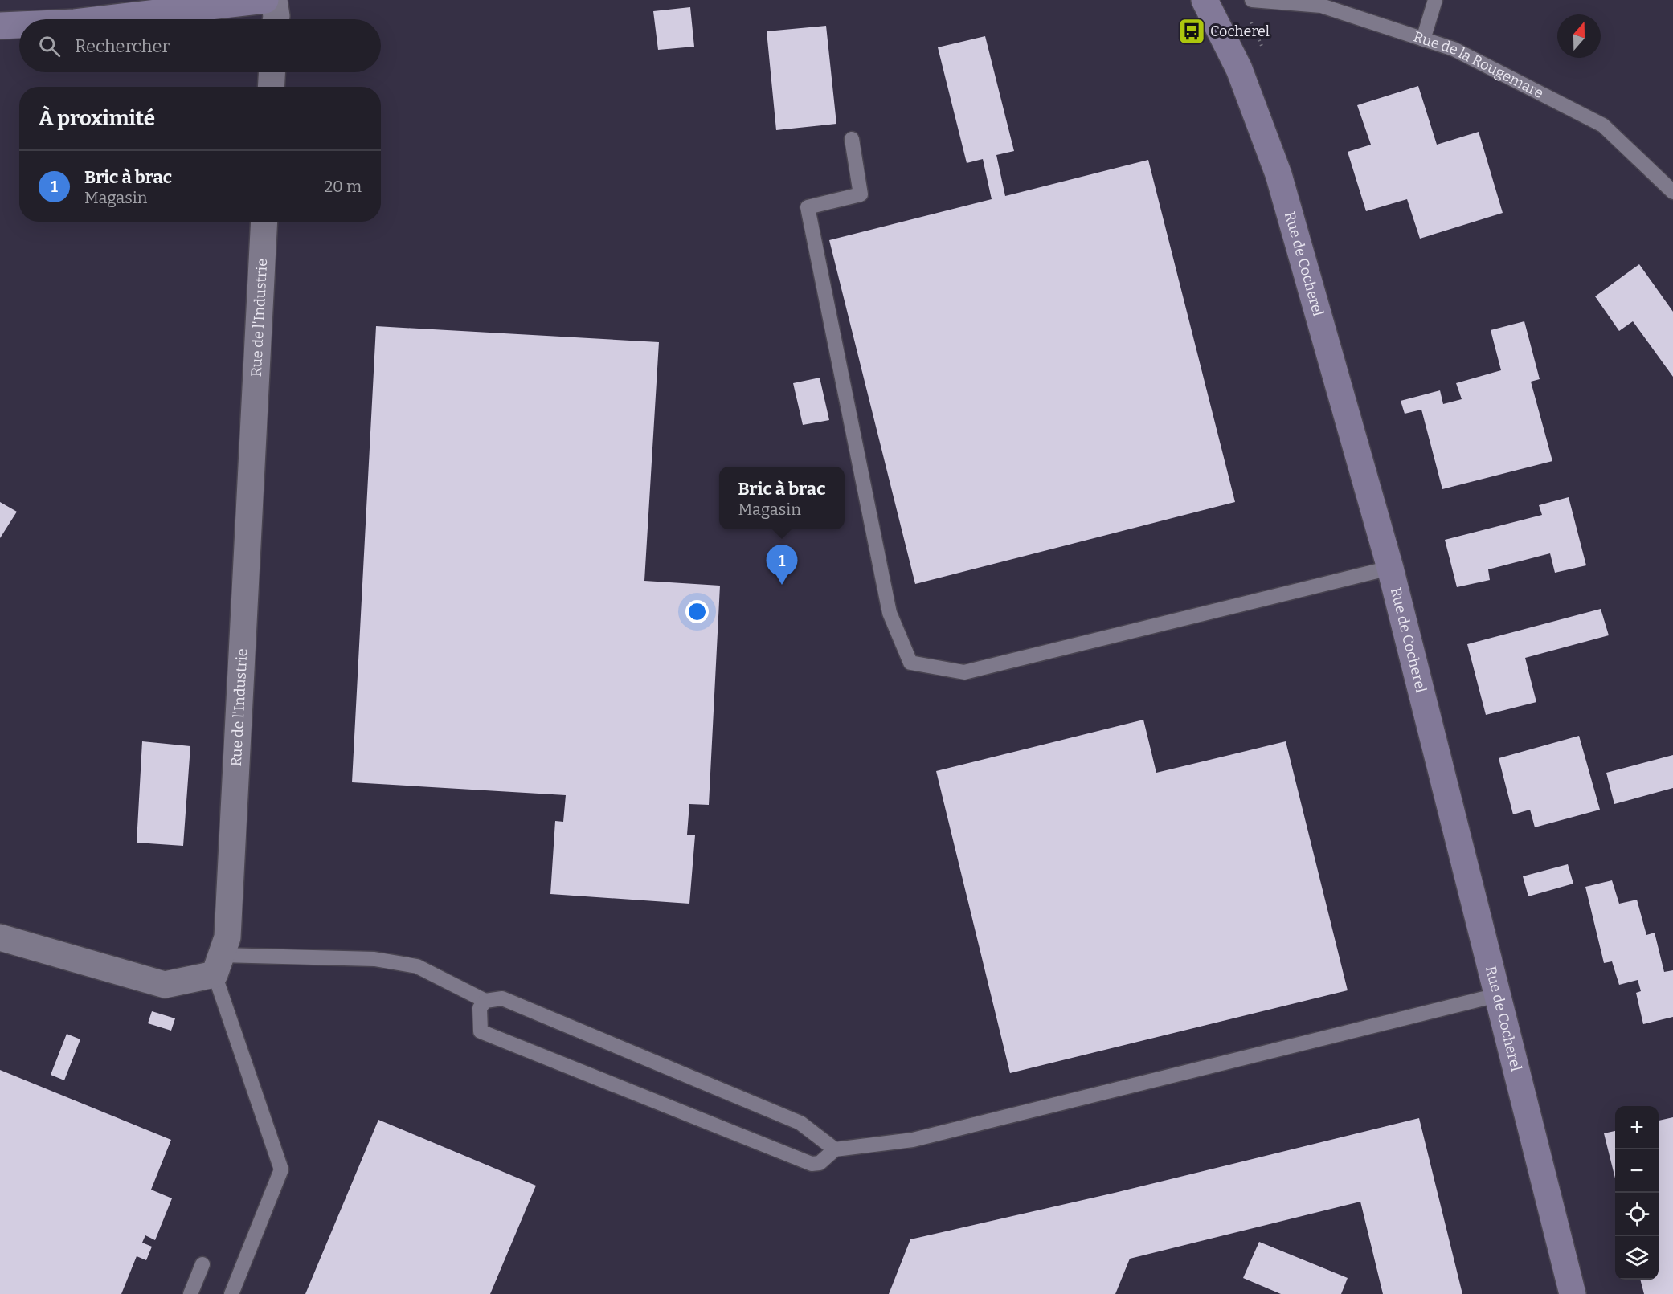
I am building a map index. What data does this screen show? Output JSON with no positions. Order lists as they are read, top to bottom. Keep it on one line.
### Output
{"streets":{"street":["Rue de Cocherel","Rue de l'Industrie"],"lane":["Rue de la Rougemare"]},"places":{"bus stop":["Cocherel"]},"north":"top","page":{"search":"Rechercher","heading":"À proximité","list":[{"mark":"1","name":"Bric à brac","note":"Magasin","value":"20 m"}],"popup":["Bric à brac","Magasin"],"pins":"1","map_buttons":["+","−"]}}
